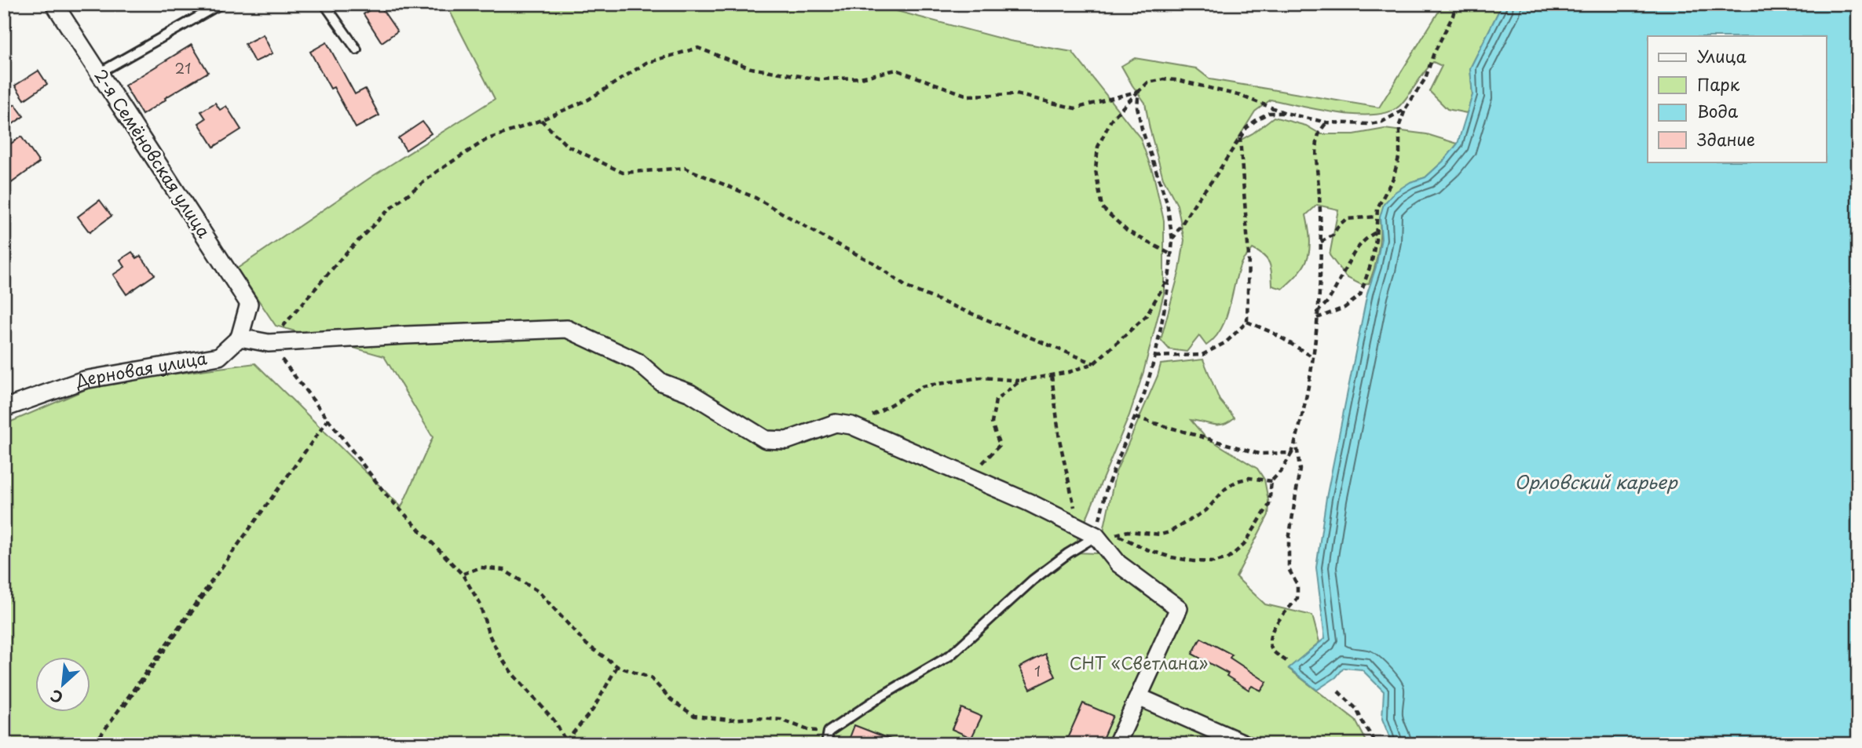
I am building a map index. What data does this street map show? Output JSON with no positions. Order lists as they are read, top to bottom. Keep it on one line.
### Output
{"streets":{"street":["2-я Семёновская улица","Дерновая улица"]},"crossings":[["2-я Семёновская улица","Дерновая улица"]],"water":["Орловский карьер"],"parks":["СНТ «Светлана»"],"house_numbers":["21","1"],"legend":["Улица","Парк","Вода","Здание"],"north":"bottom left"}
